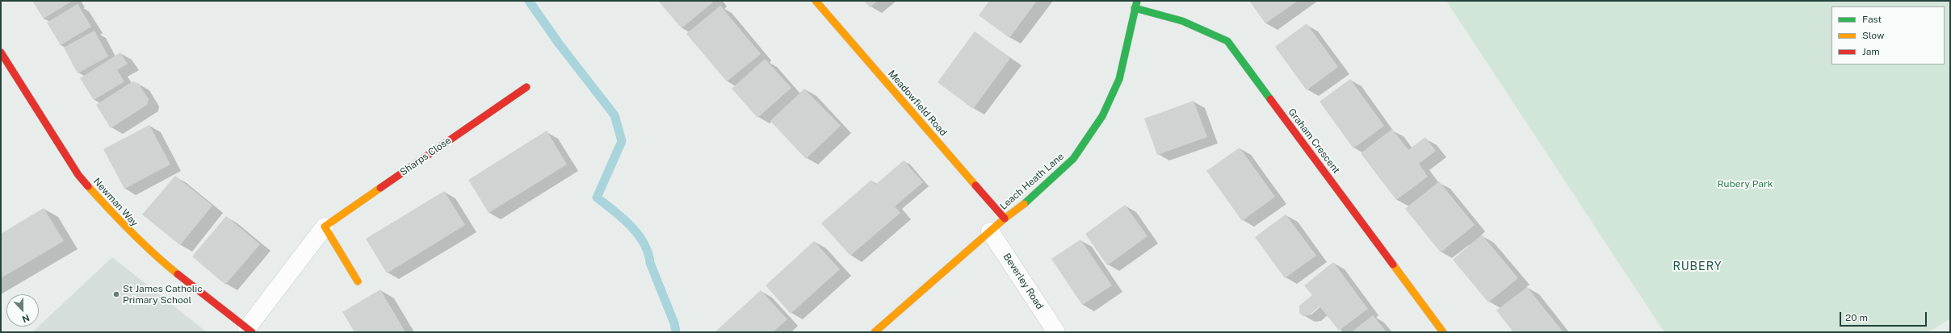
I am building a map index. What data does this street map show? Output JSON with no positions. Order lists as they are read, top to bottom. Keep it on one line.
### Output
{"streets":{"street":["Meadowfield Road","Graham Crescent","Sharps Close","Leach Heath Lane","Newman Way","Beverley Road"]},"crossings":[["Meadowfield Road","Leach Heath Lane"],["Graham Crescent","Leach Heath Lane"],["Sharps Close","Newman Way"],["Leach Heath Lane","Beverley Road"]],"districts":["RUBERY"],"parks":["Rubery Park"],"places":["St James Catholic Primary School"],"legend":["Fast","Slow","Jam"],"scale_bar":"20 m","north":"bottom"}
